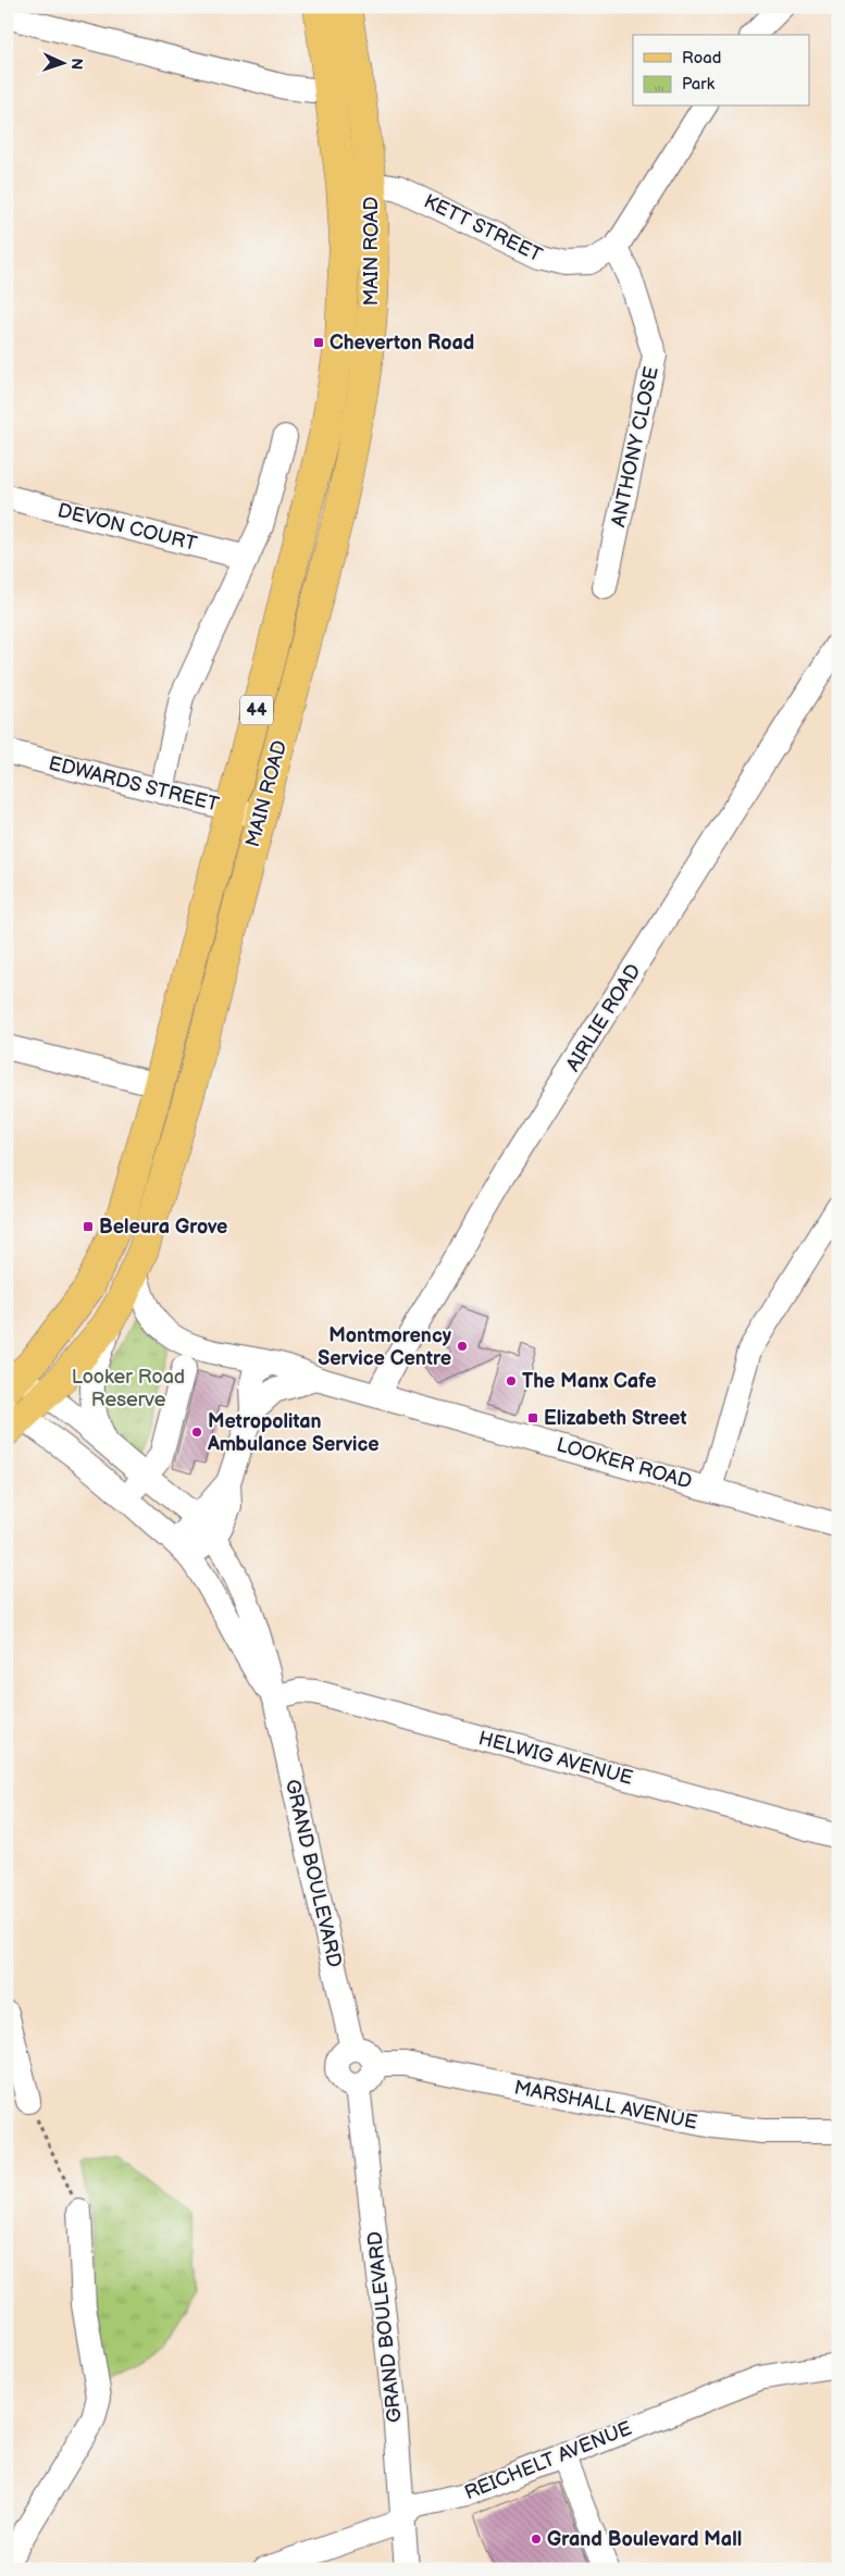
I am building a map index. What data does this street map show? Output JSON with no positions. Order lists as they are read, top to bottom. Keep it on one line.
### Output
{"streets":{"main road":["MAIN ROAD","44"],"street":["KETT STREET","ANTHONY CLOSE","DEVON COURT","EDWARDS STREET","AIRLIE ROAD","LOOKER ROAD","HELWIG AVENUE","GRAND BOULEVARD","MARSHALL AVENUE","REICHELT AVENUE"]},"crossings":[["KETT STREET","MAIN ROAD"],["KETT STREET","ANTHONY CLOSE"],["MAIN ROAD","EDWARDS STREET"],["MAIN ROAD","LOOKER ROAD"],["MAIN ROAD","GRAND BOULEVARD"],["AIRLIE ROAD","LOOKER ROAD"],["HELWIG AVENUE","GRAND BOULEVARD"],["GRAND BOULEVARD","MARSHALL AVENUE"],["GRAND BOULEVARD","REICHELT AVENUE"]],"parks":["Looker Road Reserve"],"places":{"transit":["Cheverton Road","Beleura Grove","Elizabeth Street"],"other":["Montmorency Service Centre","The Manx Cafe","Metropolitan Ambulance Service","Grand Boulevard Mall"]},"legend":["Road","Park"],"north":"right"}
